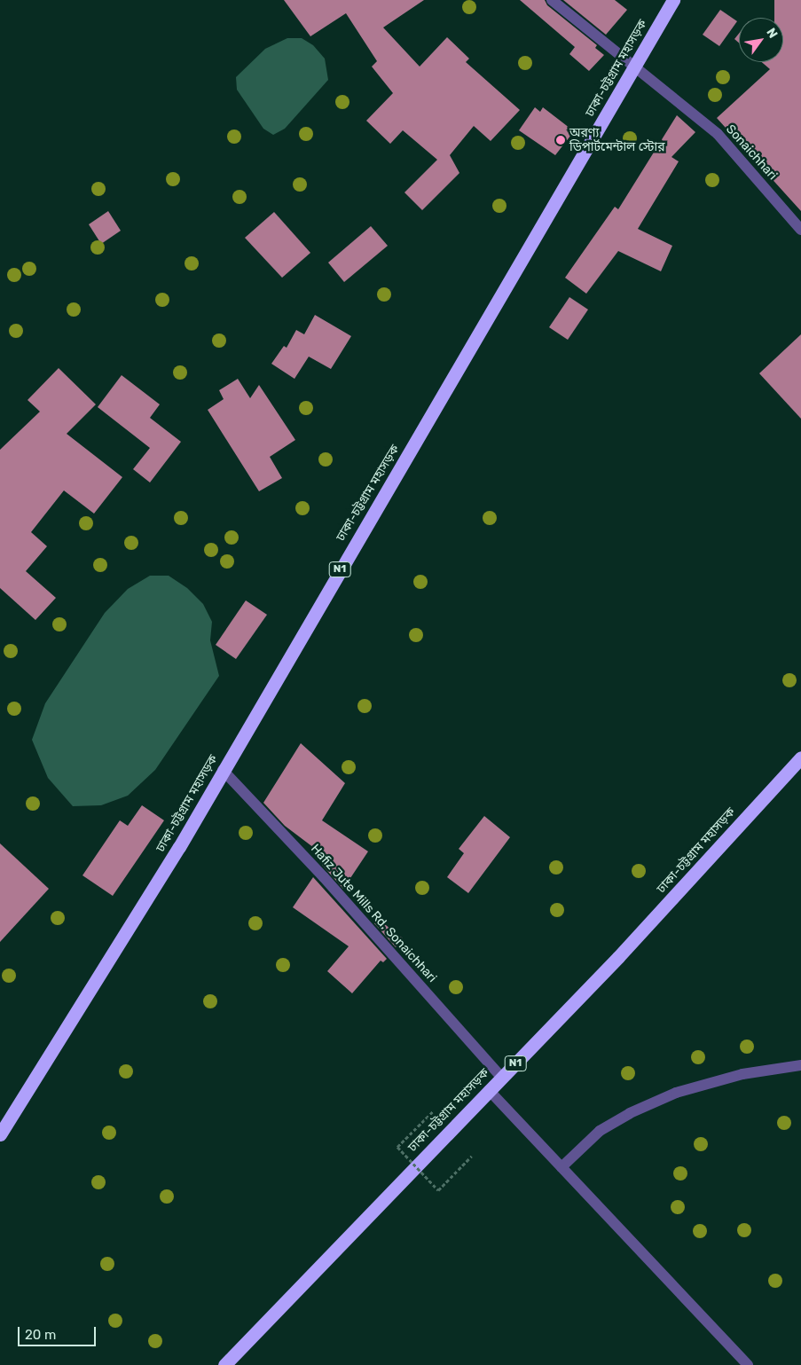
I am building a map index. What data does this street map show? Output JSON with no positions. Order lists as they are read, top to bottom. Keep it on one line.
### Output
{"streets":{"highway":["ঢাকা-চট্টগ্রাম মহাসড়ক","N1"],"street":["Sonaichhari","Hafiz Jute Mills Rd, Sonaichhari"]},"crossings":[["ঢাকা-চট্টগ্রাম মহাসড়ক","Sonaichhari"],["ঢাকা-চট্টগ্রাম মহাসড়ক","Hafiz Jute Mills Rd, Sonaichhari"]],"places":["অরণ্য ডিপার্টমেন্টাল স্টোর"],"scale_bar":"20 m","north":"top right"}
